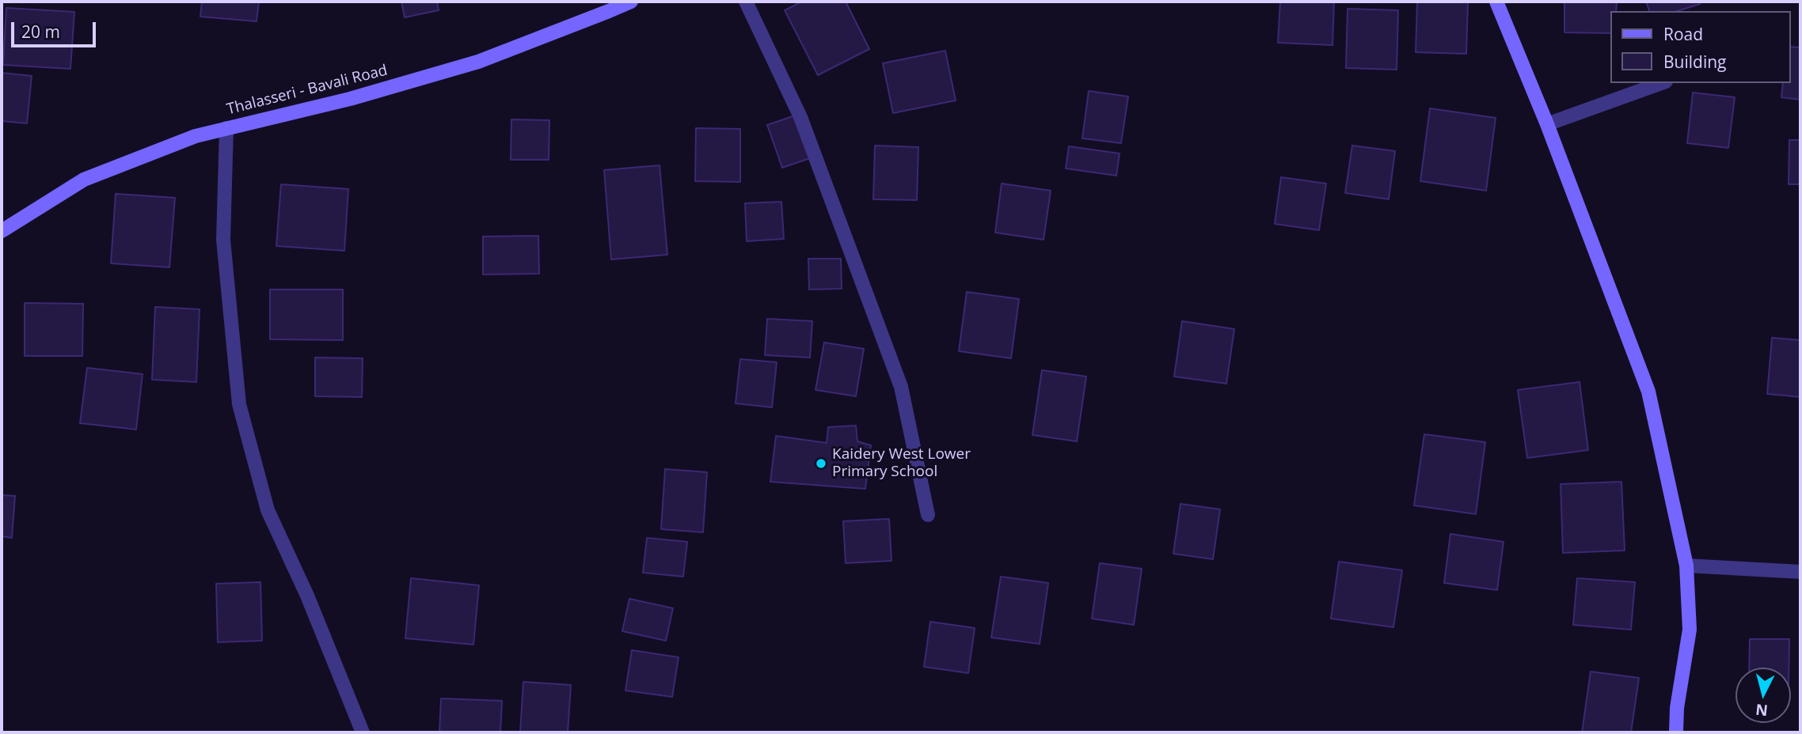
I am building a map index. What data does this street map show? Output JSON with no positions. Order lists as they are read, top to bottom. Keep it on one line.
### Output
{"streets":{"street":["Thalasseri - Bavali Road"]},"places":["Kaidery West Lower Primary School"],"legend":["Road","Building"],"scale_bar":"20 m","north":"bottom"}
